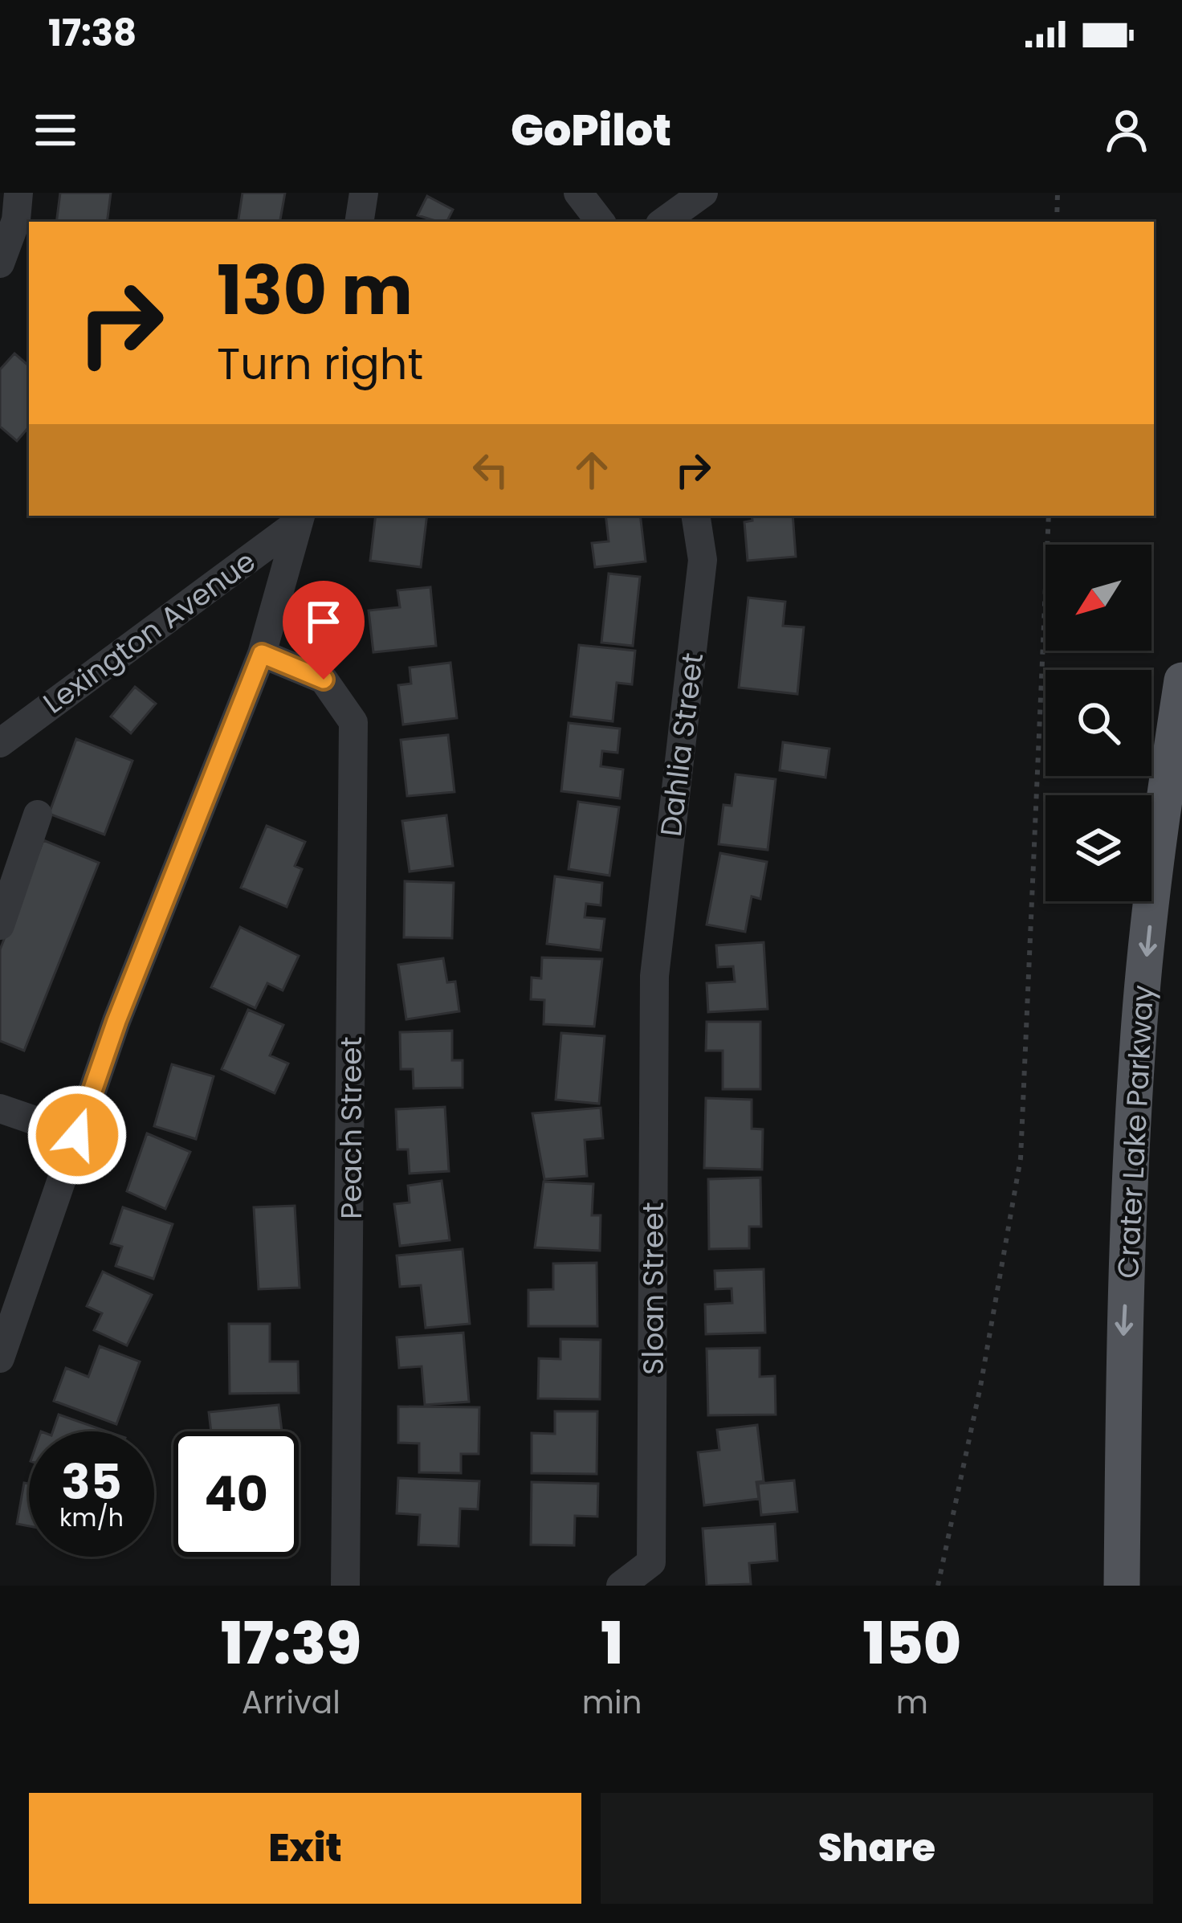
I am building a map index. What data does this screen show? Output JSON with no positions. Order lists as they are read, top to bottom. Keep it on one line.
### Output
{"streets":{"main road":["Crater Lake Parkway"],"street":["Lexington Avenue","Dahlia Street","Peach Street","Sloan Street"]},"crossings":[["Dahlia Street","Sloan Street"]],"one_way":["Crater Lake Parkway"],"north":"bottom left","page":{"status":"17:38","header":"GoPilot","turn":["130 m","Turn right"],"speed":"35 km/h","limit":"40","eta":["17:39","Arrival","1","min","150","m"],"buttons":["Exit","Share"]}}
